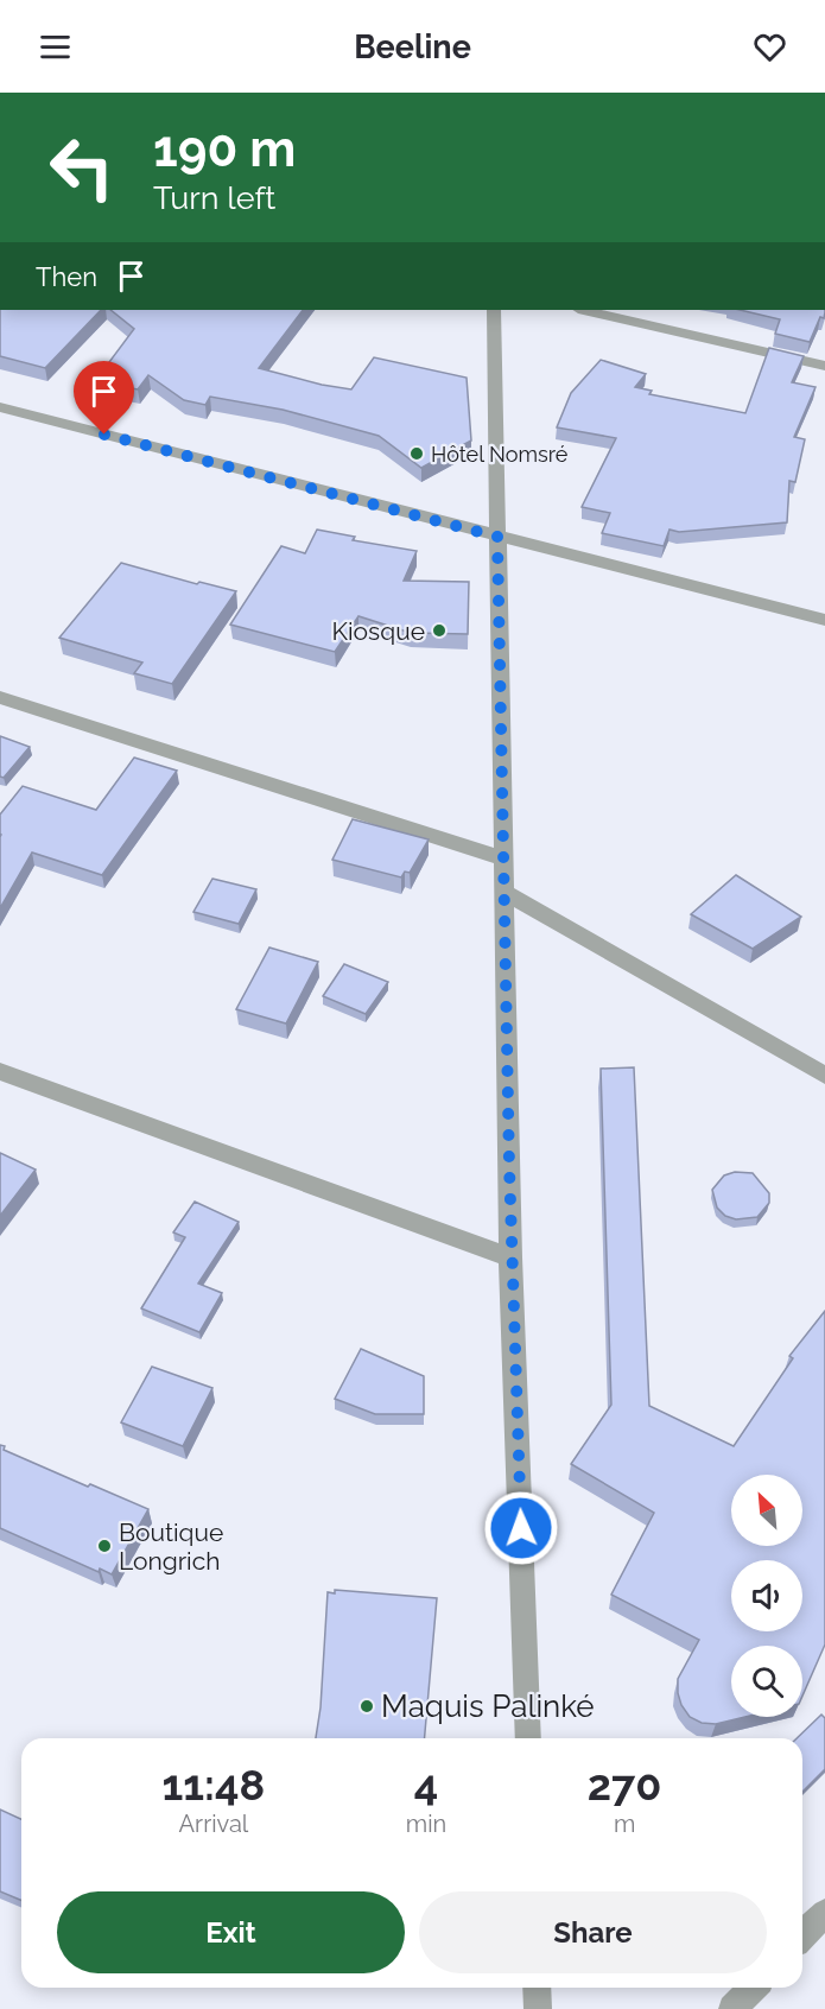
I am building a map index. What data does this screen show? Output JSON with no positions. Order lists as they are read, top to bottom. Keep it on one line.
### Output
{"places":["Hôtel Nomsré","Kiosque","Boutique Longrich","Maquis Palinké"],"north":"top left","page":{"header":"Beeline","turn":["190 m","Turn left"],"then":"Then","eta":["11:48","Arrival","4","min","270","m"],"buttons":["Exit","Share"]}}
